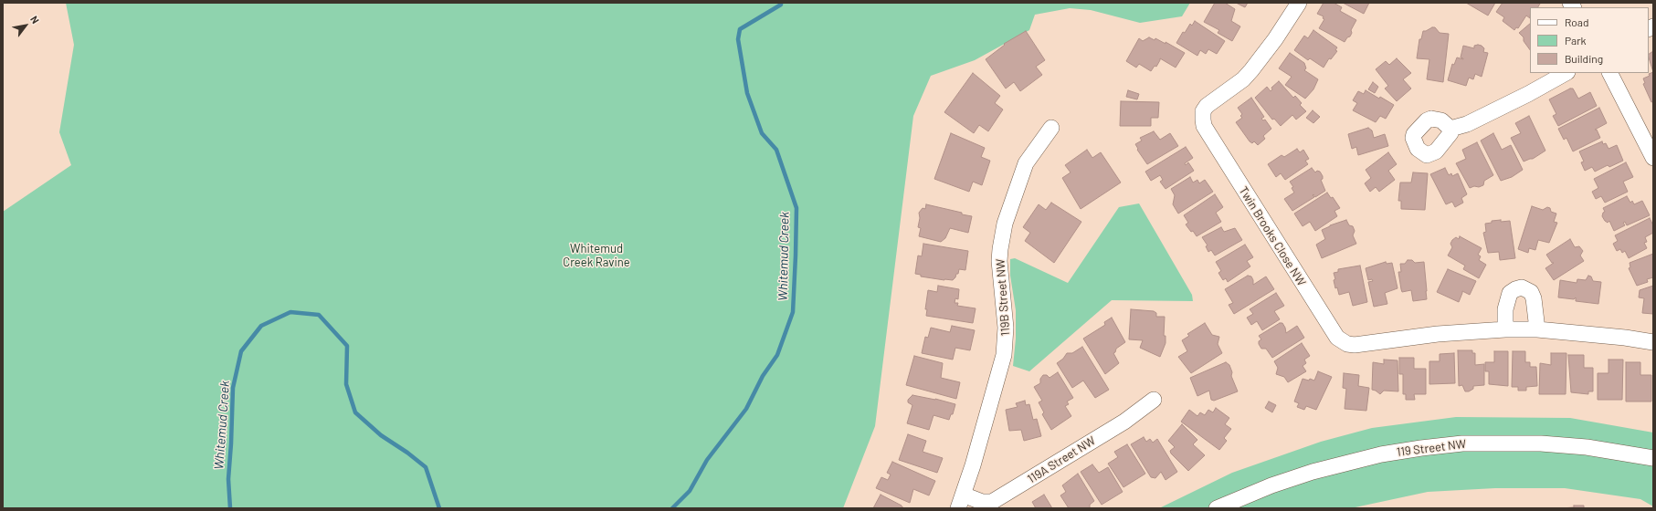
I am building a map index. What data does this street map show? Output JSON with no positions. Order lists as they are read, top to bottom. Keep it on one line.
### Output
{"streets":{"street":["Twin Brooks Close NW","119B Street NW","119 Street NW","119A Street NW"]},"crossings":[["119B Street NW","119A Street NW"]],"water":["Whitemud Creek"],"parks":["Whitemud Creek Ravine"],"legend":["Road","Park","Building"],"north":"top right"}
